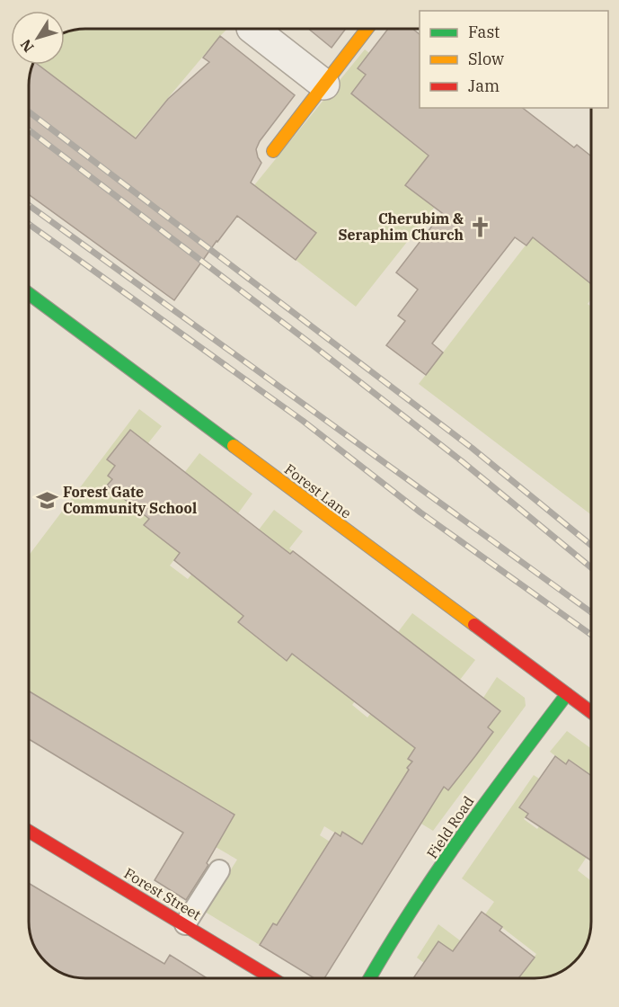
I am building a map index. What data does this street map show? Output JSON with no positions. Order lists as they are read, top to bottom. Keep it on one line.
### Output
{"streets":{"street":["Forest Lane","Field Road","Forest Street"]},"crossings":[["Forest Lane","Field Road"]],"places":{"church":["Cherubim & Seraphim Church"],"school or university":["Forest Gate Community School"]},"legend":["Fast","Slow","Jam"],"north":"bottom left"}
